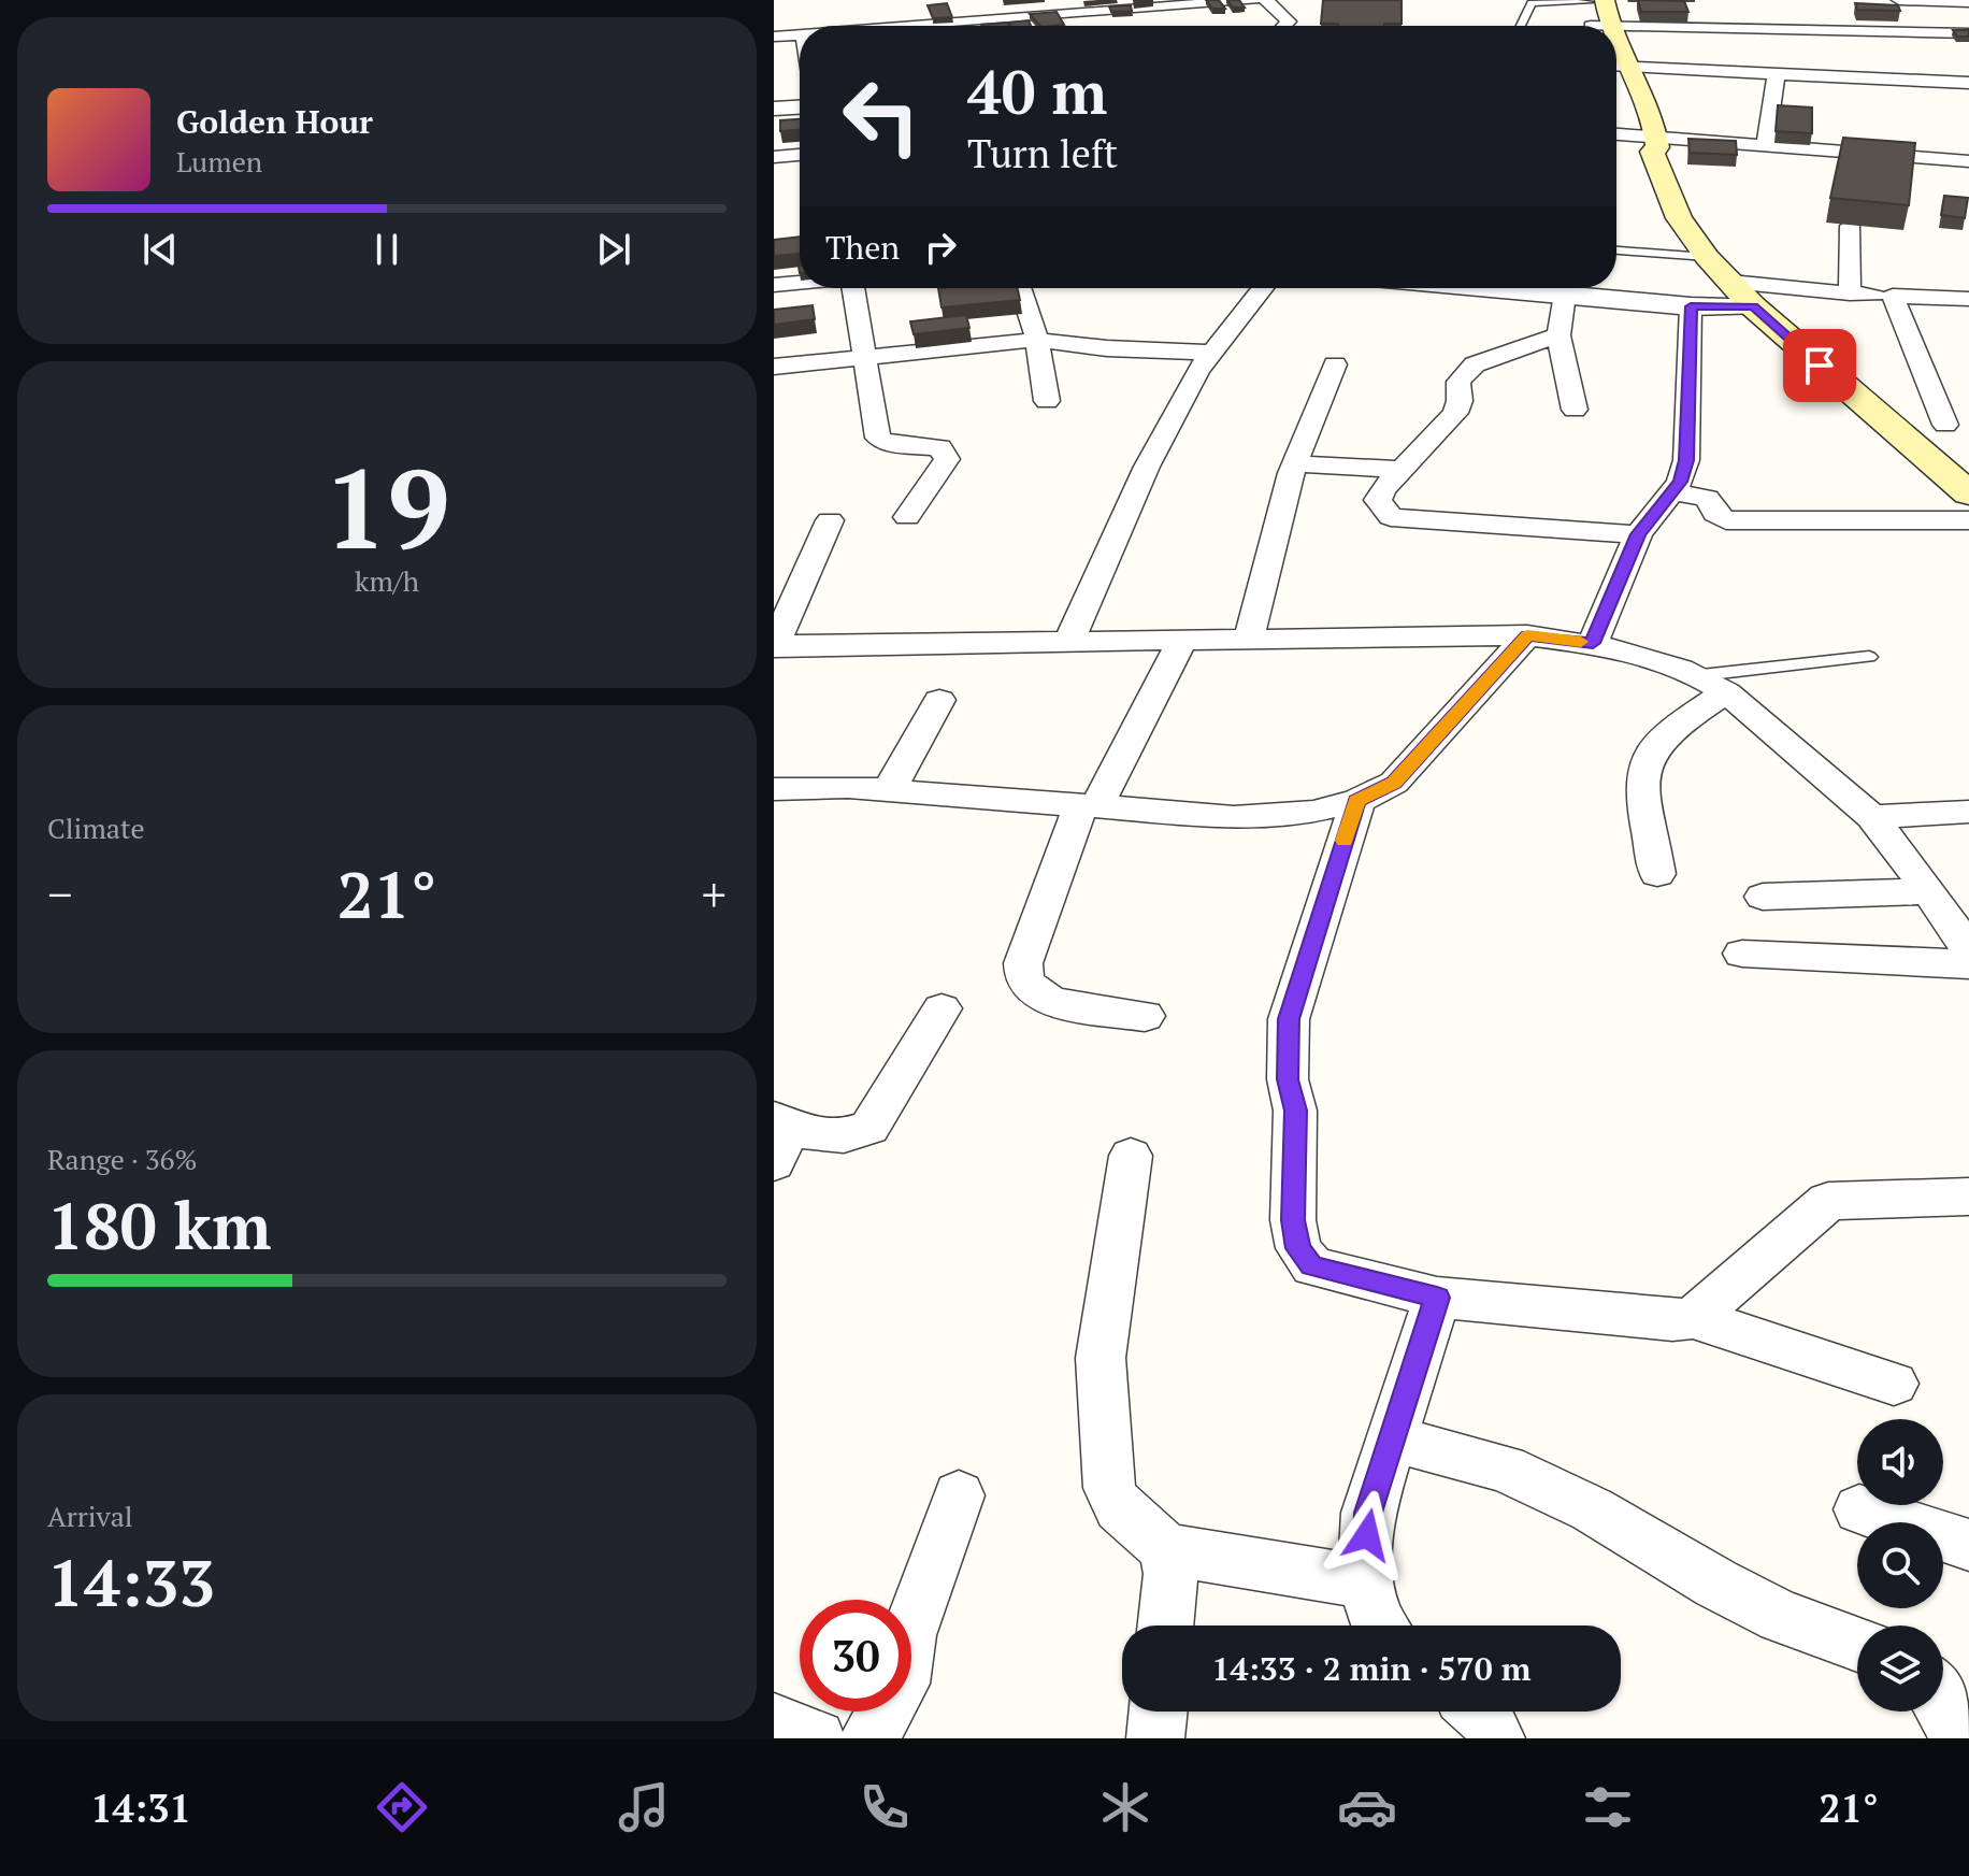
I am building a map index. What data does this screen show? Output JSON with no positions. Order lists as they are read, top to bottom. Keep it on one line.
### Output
{"page":{"turn":["40 m","Turn left"],"song":["Golden Hour","Lumen"],"then":"Then","tile":[["19","km/h"],"Climate",["Range · 36%","180 km"],["Arrival","14:33"]],"heat":["−","21°","+"],"limit":"30","trip":"14:33 · 2 min · 570 m","tabs":["14:31","21°"]}}
